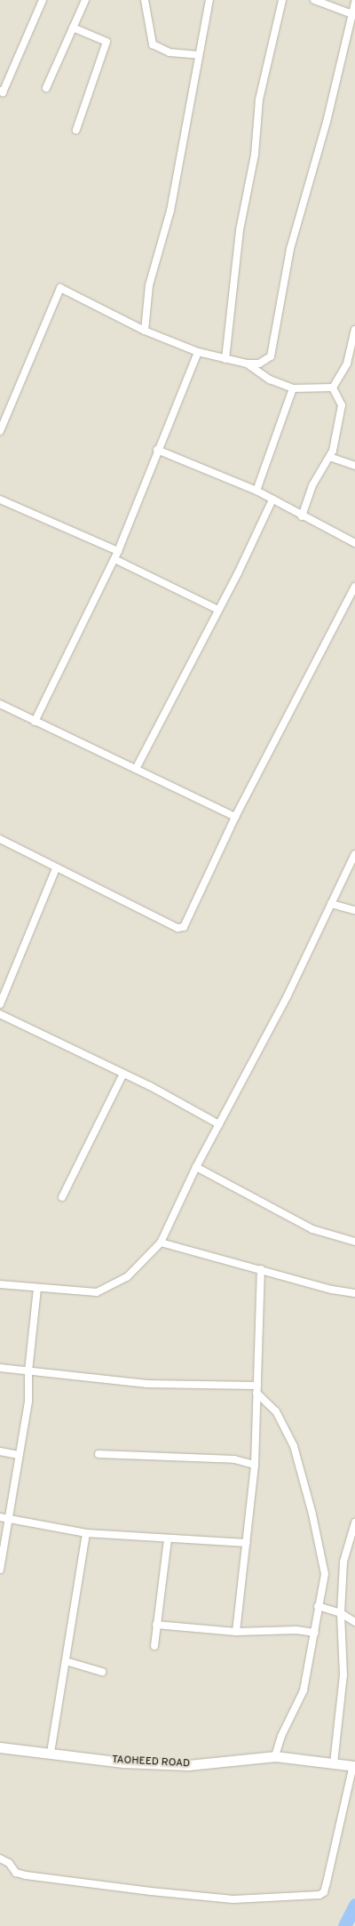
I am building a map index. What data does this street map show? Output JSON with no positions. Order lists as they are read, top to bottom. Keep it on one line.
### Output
{"streets":{"main road":["TAOHEED ROAD"]}}
